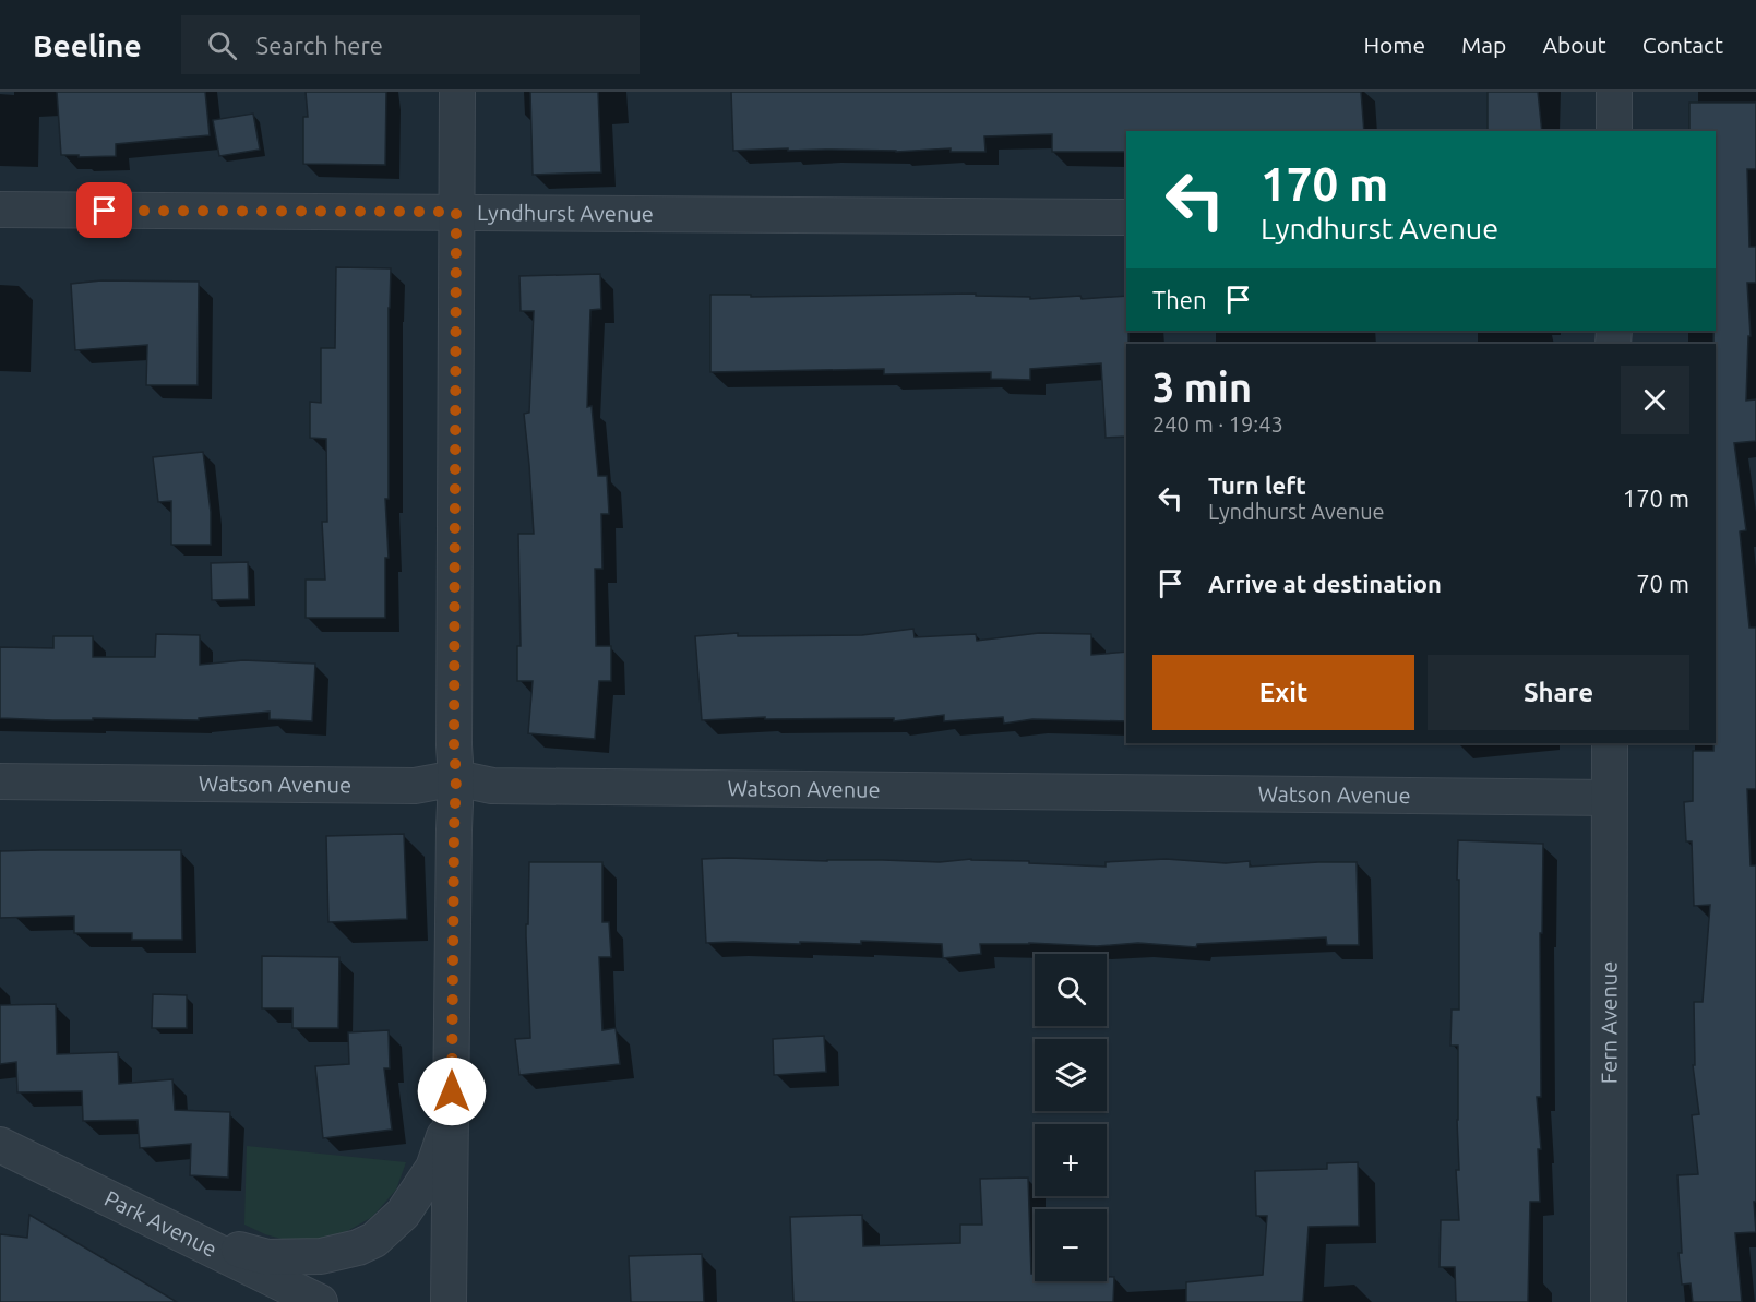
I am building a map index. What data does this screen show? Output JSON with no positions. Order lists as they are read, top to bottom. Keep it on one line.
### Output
{"streets":{"street":["Lyndhurst Avenue","Watson Avenue","Fern Avenue","Park Avenue"]},"crossings":[["Watson Avenue","Fern Avenue"]],"page":{"header":"Beeline","search":"Search here","nav":["Home","Map","About","Contact"],"turn":["170 m","Lyndhurst Avenue"],"then":"Then","heading":["3 min","240 m · 19:43"],"list":[{"name":"Turn left","note":"Lyndhurst Avenue","value":"170 m"},{"name":"Arrive at destination","value":"70 m"}],"buttons":["Exit","Share"],"map_buttons":["+","−"]}}
